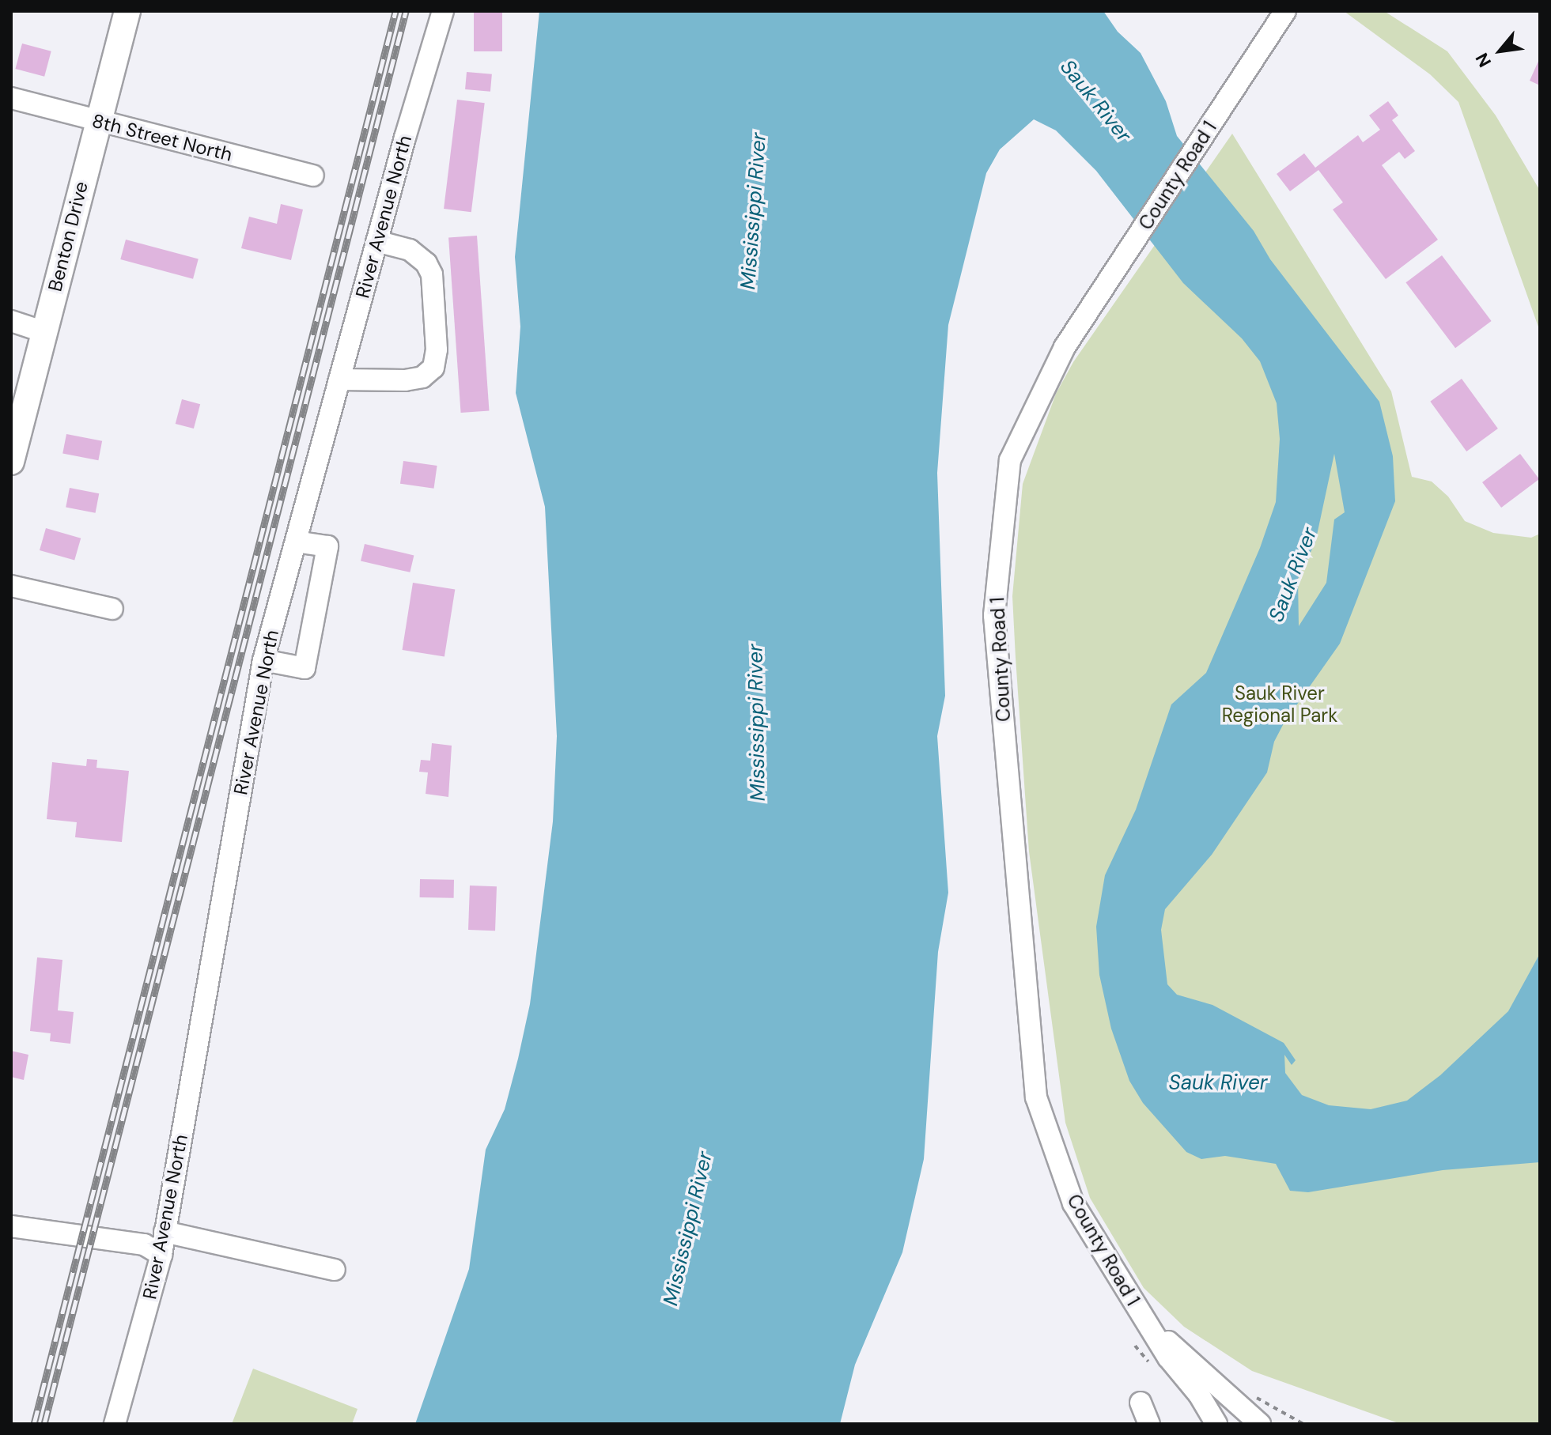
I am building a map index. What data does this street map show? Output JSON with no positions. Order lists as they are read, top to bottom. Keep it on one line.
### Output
{"streets":{"main road":["Benton Drive"],"street":["8th Street North","County Road 1","River Avenue North"]},"crossings":[["8th Street North","Benton Drive"]],"water":["Sauk River","Mississippi River"],"parks":["Sauk River Regional Park"],"north":"bottom left"}
